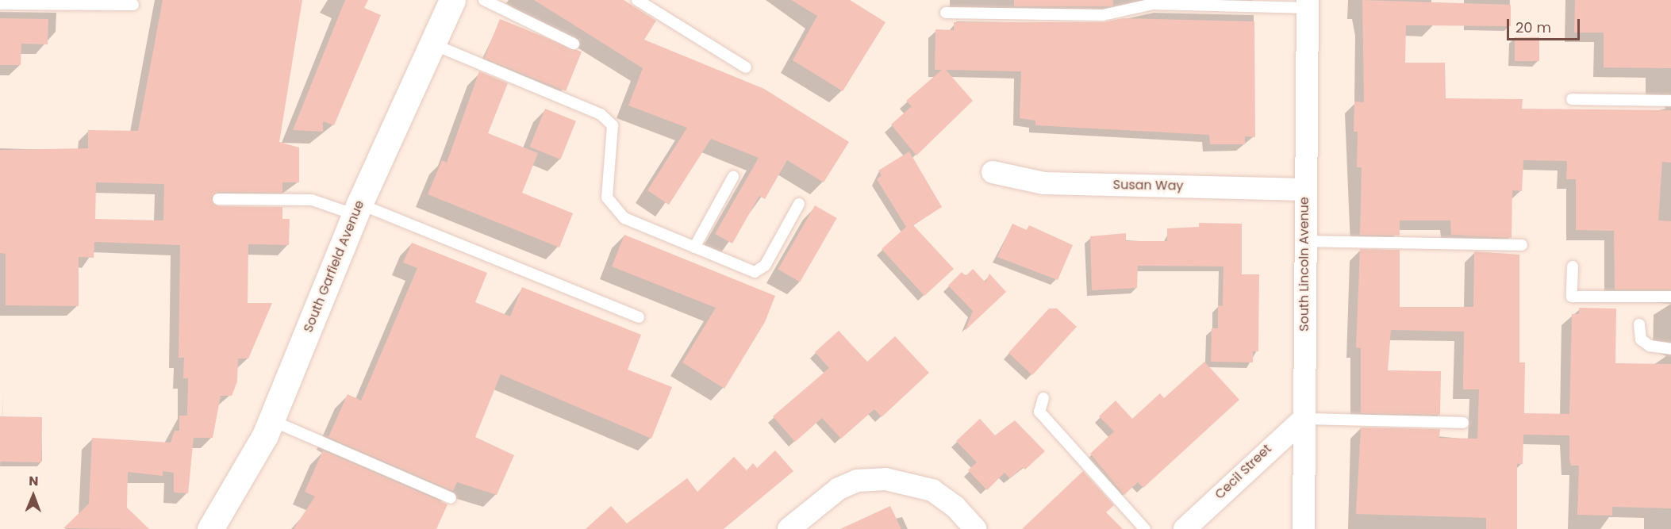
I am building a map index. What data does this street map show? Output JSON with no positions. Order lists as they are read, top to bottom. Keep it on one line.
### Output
{"streets":{"main road":["South Garfield Avenue"],"street":["Susan Way","South Lincoln Avenue","Cecil Street"]},"crossings":[["Susan Way","South Lincoln Avenue"],["South Lincoln Avenue","Cecil Street"]],"scale_bar":"20 m","north":"top"}
